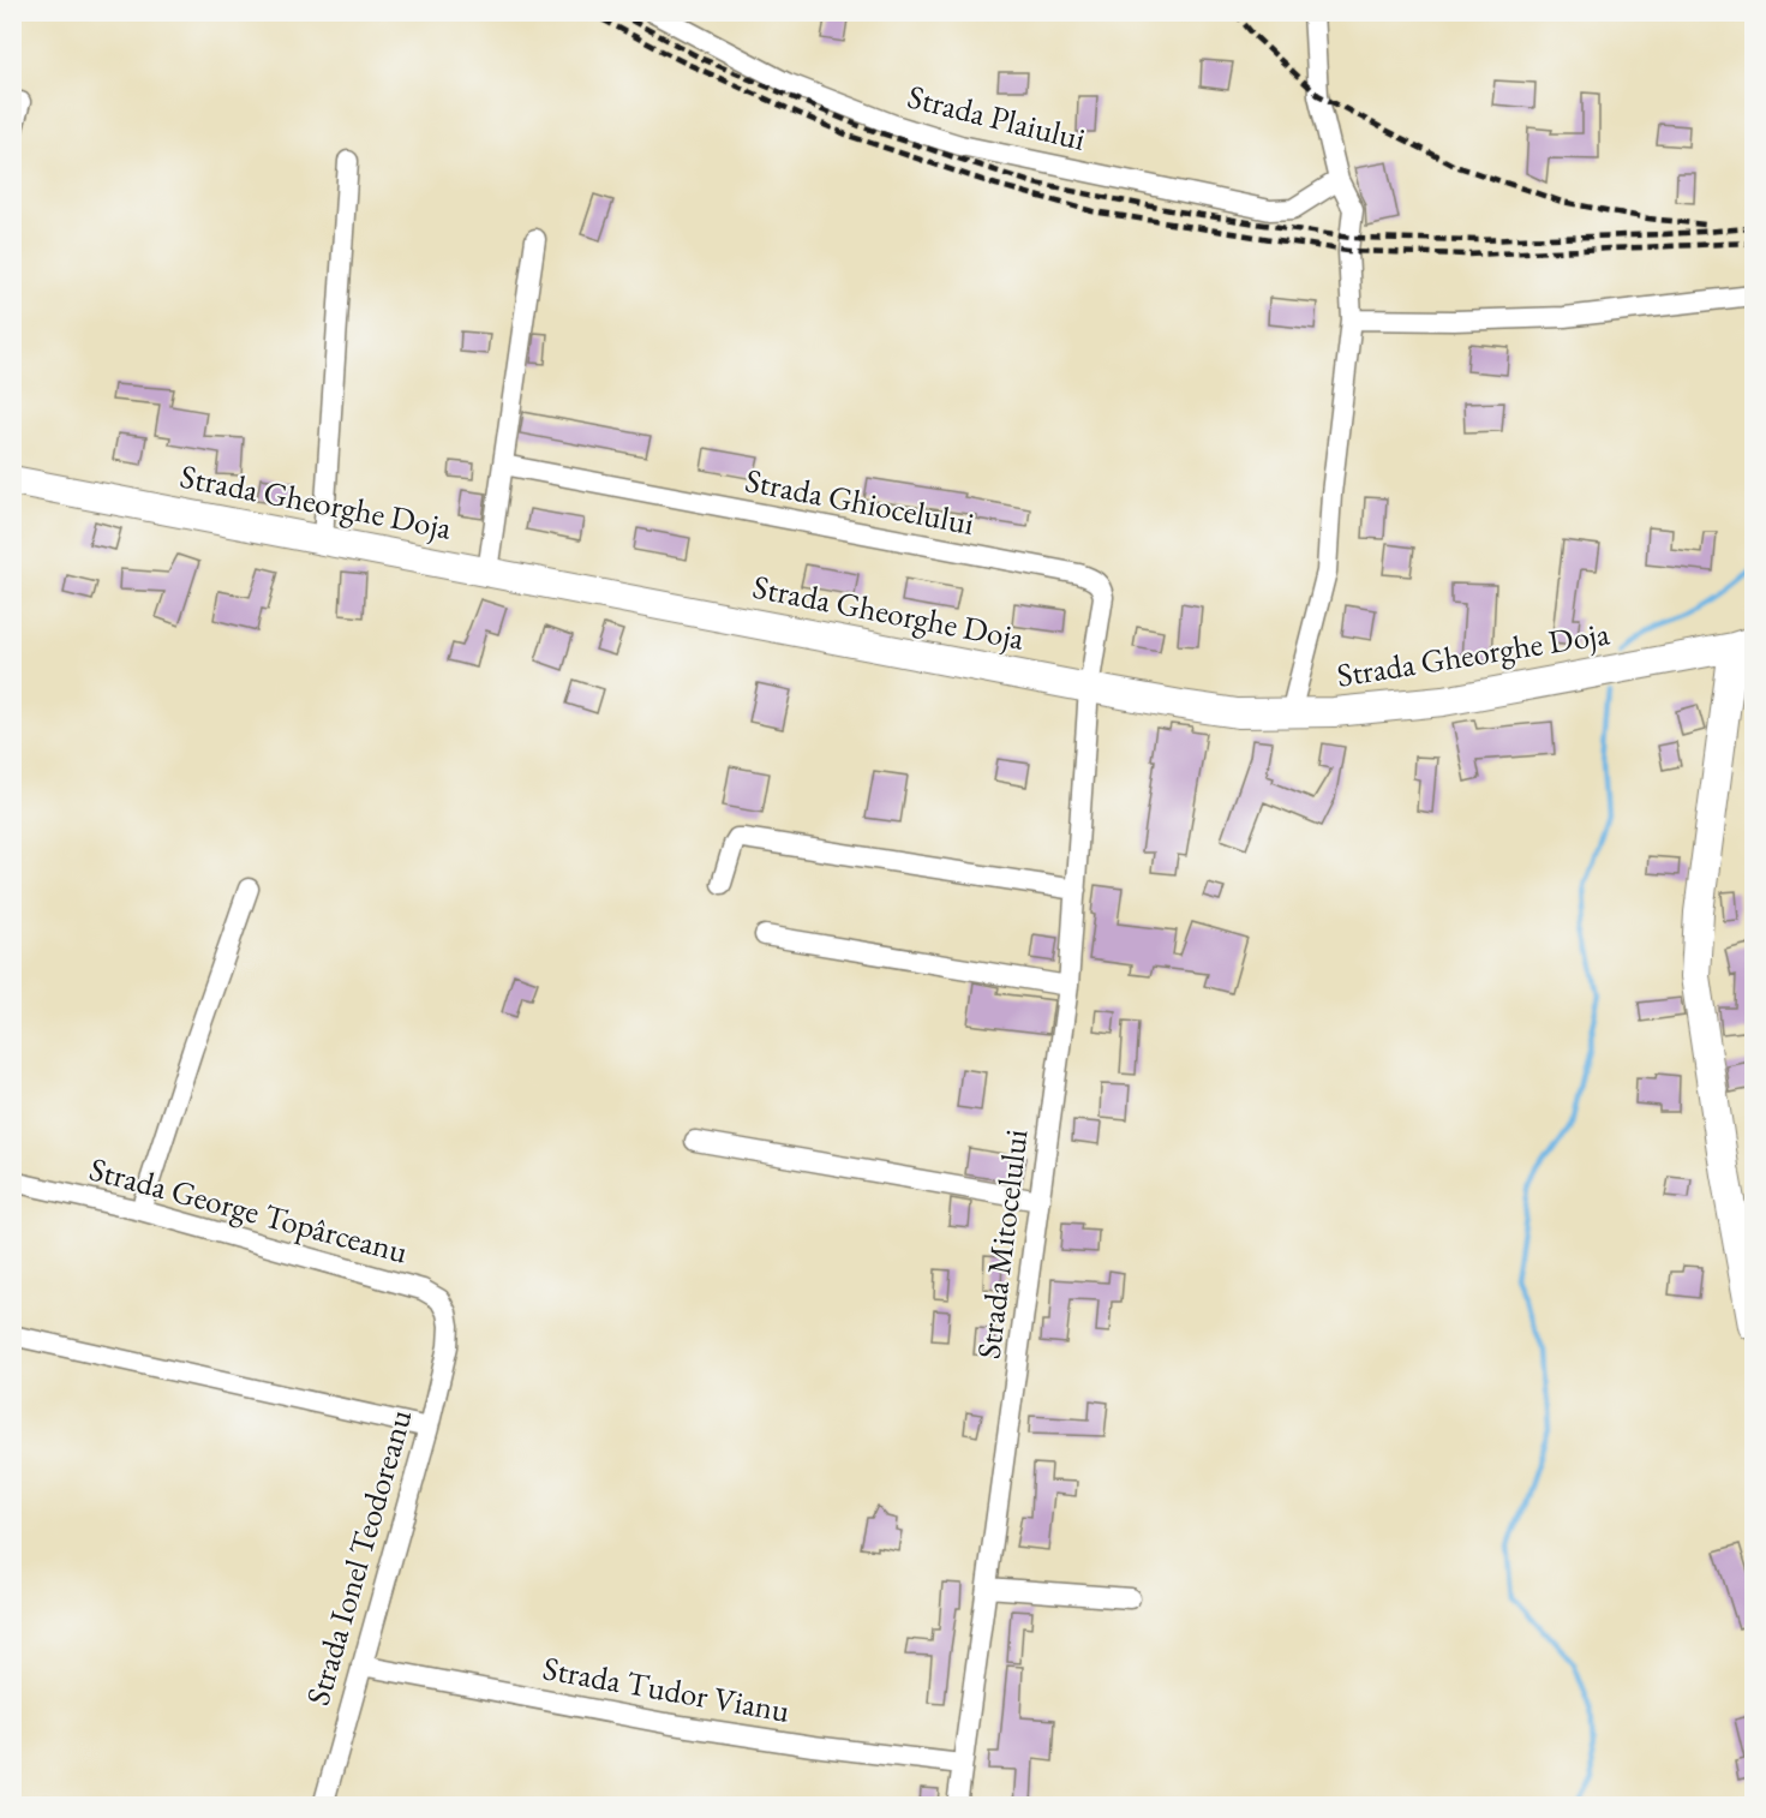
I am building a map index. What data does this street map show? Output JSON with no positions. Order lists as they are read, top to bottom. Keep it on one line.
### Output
{"streets":{"main road":["Strada Gheorghe Doja"],"street":["Strada Plaiului","Strada Ghiocelului","Strada George Topârceanu","Strada Mitocelului","Strada Ionel Teodoreanu","Strada Tudor Vianu"]},"crossings":[["Strada Gheorghe Doja","Strada Ghiocelului"],["Strada Gheorghe Doja","Strada Mitocelului"],["Strada Ghiocelului","Strada Mitocelului"],["Strada George Topârceanu","Strada Ionel Teodoreanu"],["Strada Mitocelului","Strada Tudor Vianu"],["Strada Ionel Teodoreanu","Strada Tudor Vianu"]]}
